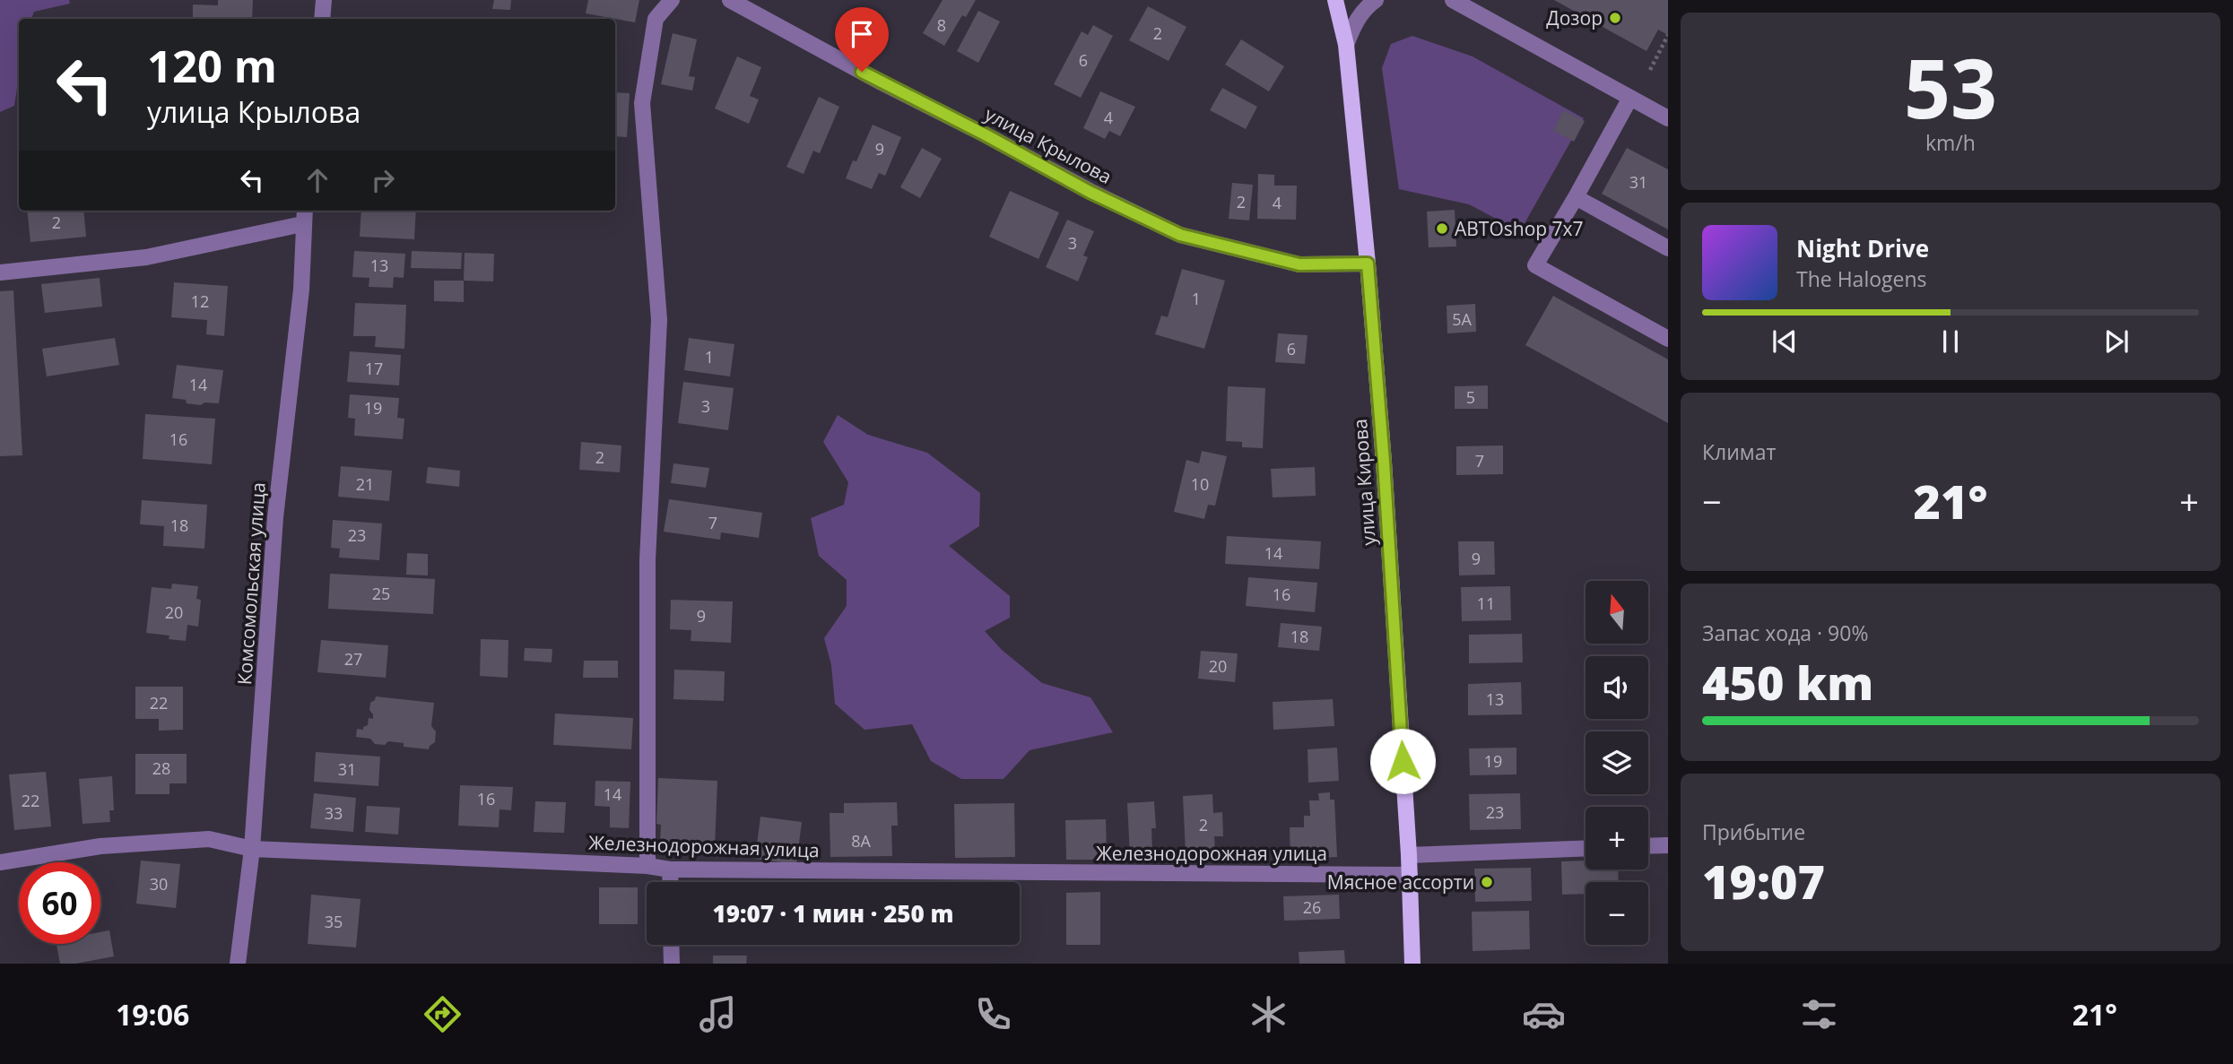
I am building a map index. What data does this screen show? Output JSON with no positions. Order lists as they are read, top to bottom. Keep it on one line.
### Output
{"streets":{"main road":["улица Кирова"],"street":["улица Крылова","Комсомольская улица","Железнодорожная улица"]},"crossings":[["улица Крылова","улица Кирова"],["улица Кирова","Железнодорожная улица"],["Комсомольская улица","Железнодорожная улица"]],"places":["Дозор","АВТОshop 7x7","Мясное ассорти"],"house_numbers":["8","2","6","4","9","31","2","4","2","3","13","1","12","5А","6","1","17","14","5","3","19","16","2","7","21","10","7","18","23","14","9","25","16","11","20","9","18","27","20","13","22","19","28","31","14","16","22","23","33","2","8А","30","26","35"],"north":"top","page":{"tile":[["53","km/h"],"Климат",["Запас хода · 90%","450 km"],["Прибытие","19:07"]],"turn":["120 m","улица Крылова"],"song":["Night Drive","The Halogens"],"heat":["−","21°","+"],"map_buttons":["+","−"],"limit":"60","trip":"19:07 · 1 мин · 250 m","tabs":["19:06","21°"]}}
